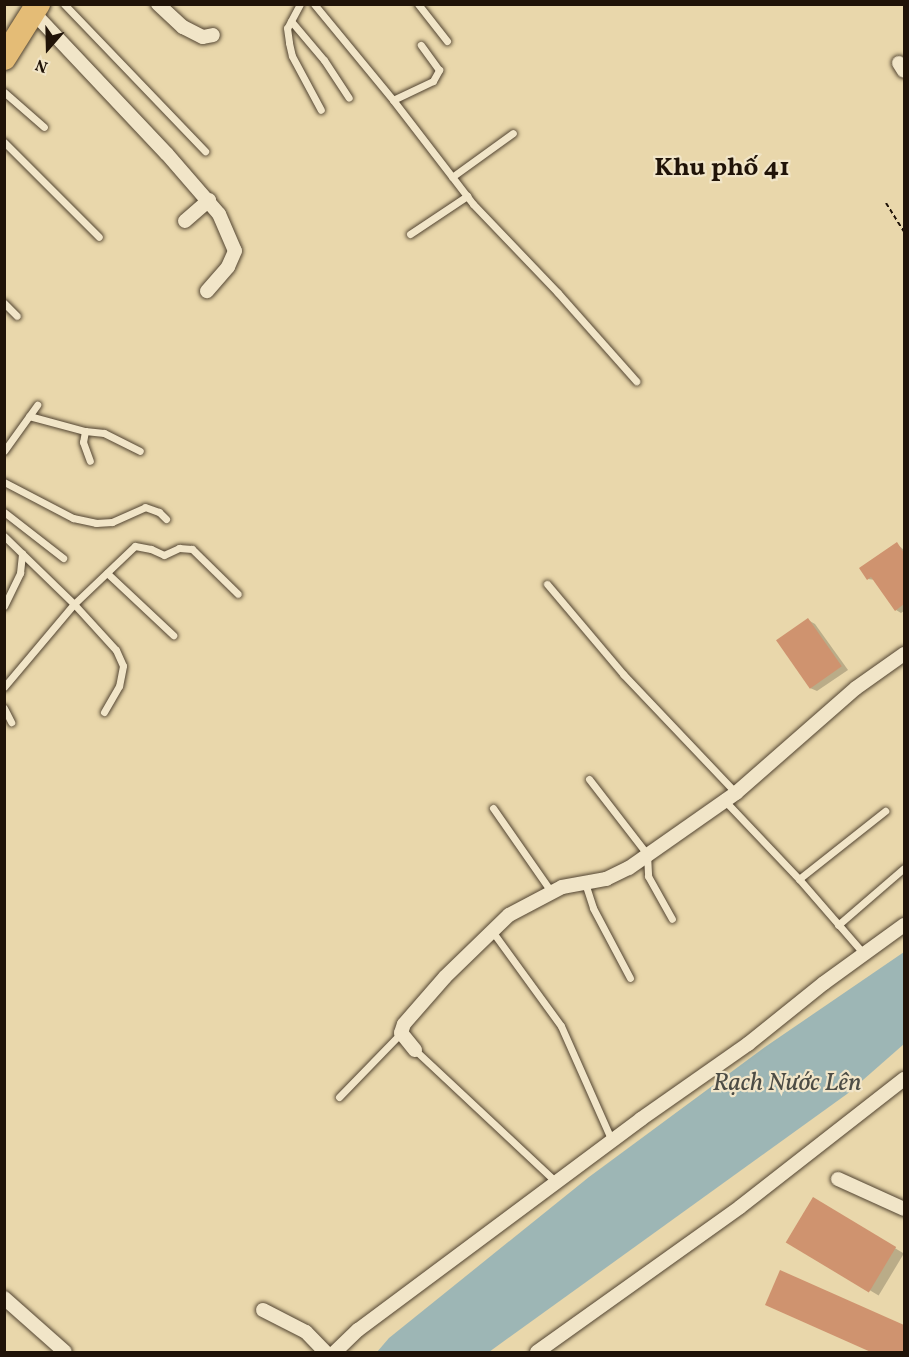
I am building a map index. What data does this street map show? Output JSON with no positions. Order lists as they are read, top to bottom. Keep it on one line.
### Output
{"districts":["Khu phố 41"],"water":["Rạch Nước Lên"],"north":"bottom"}
